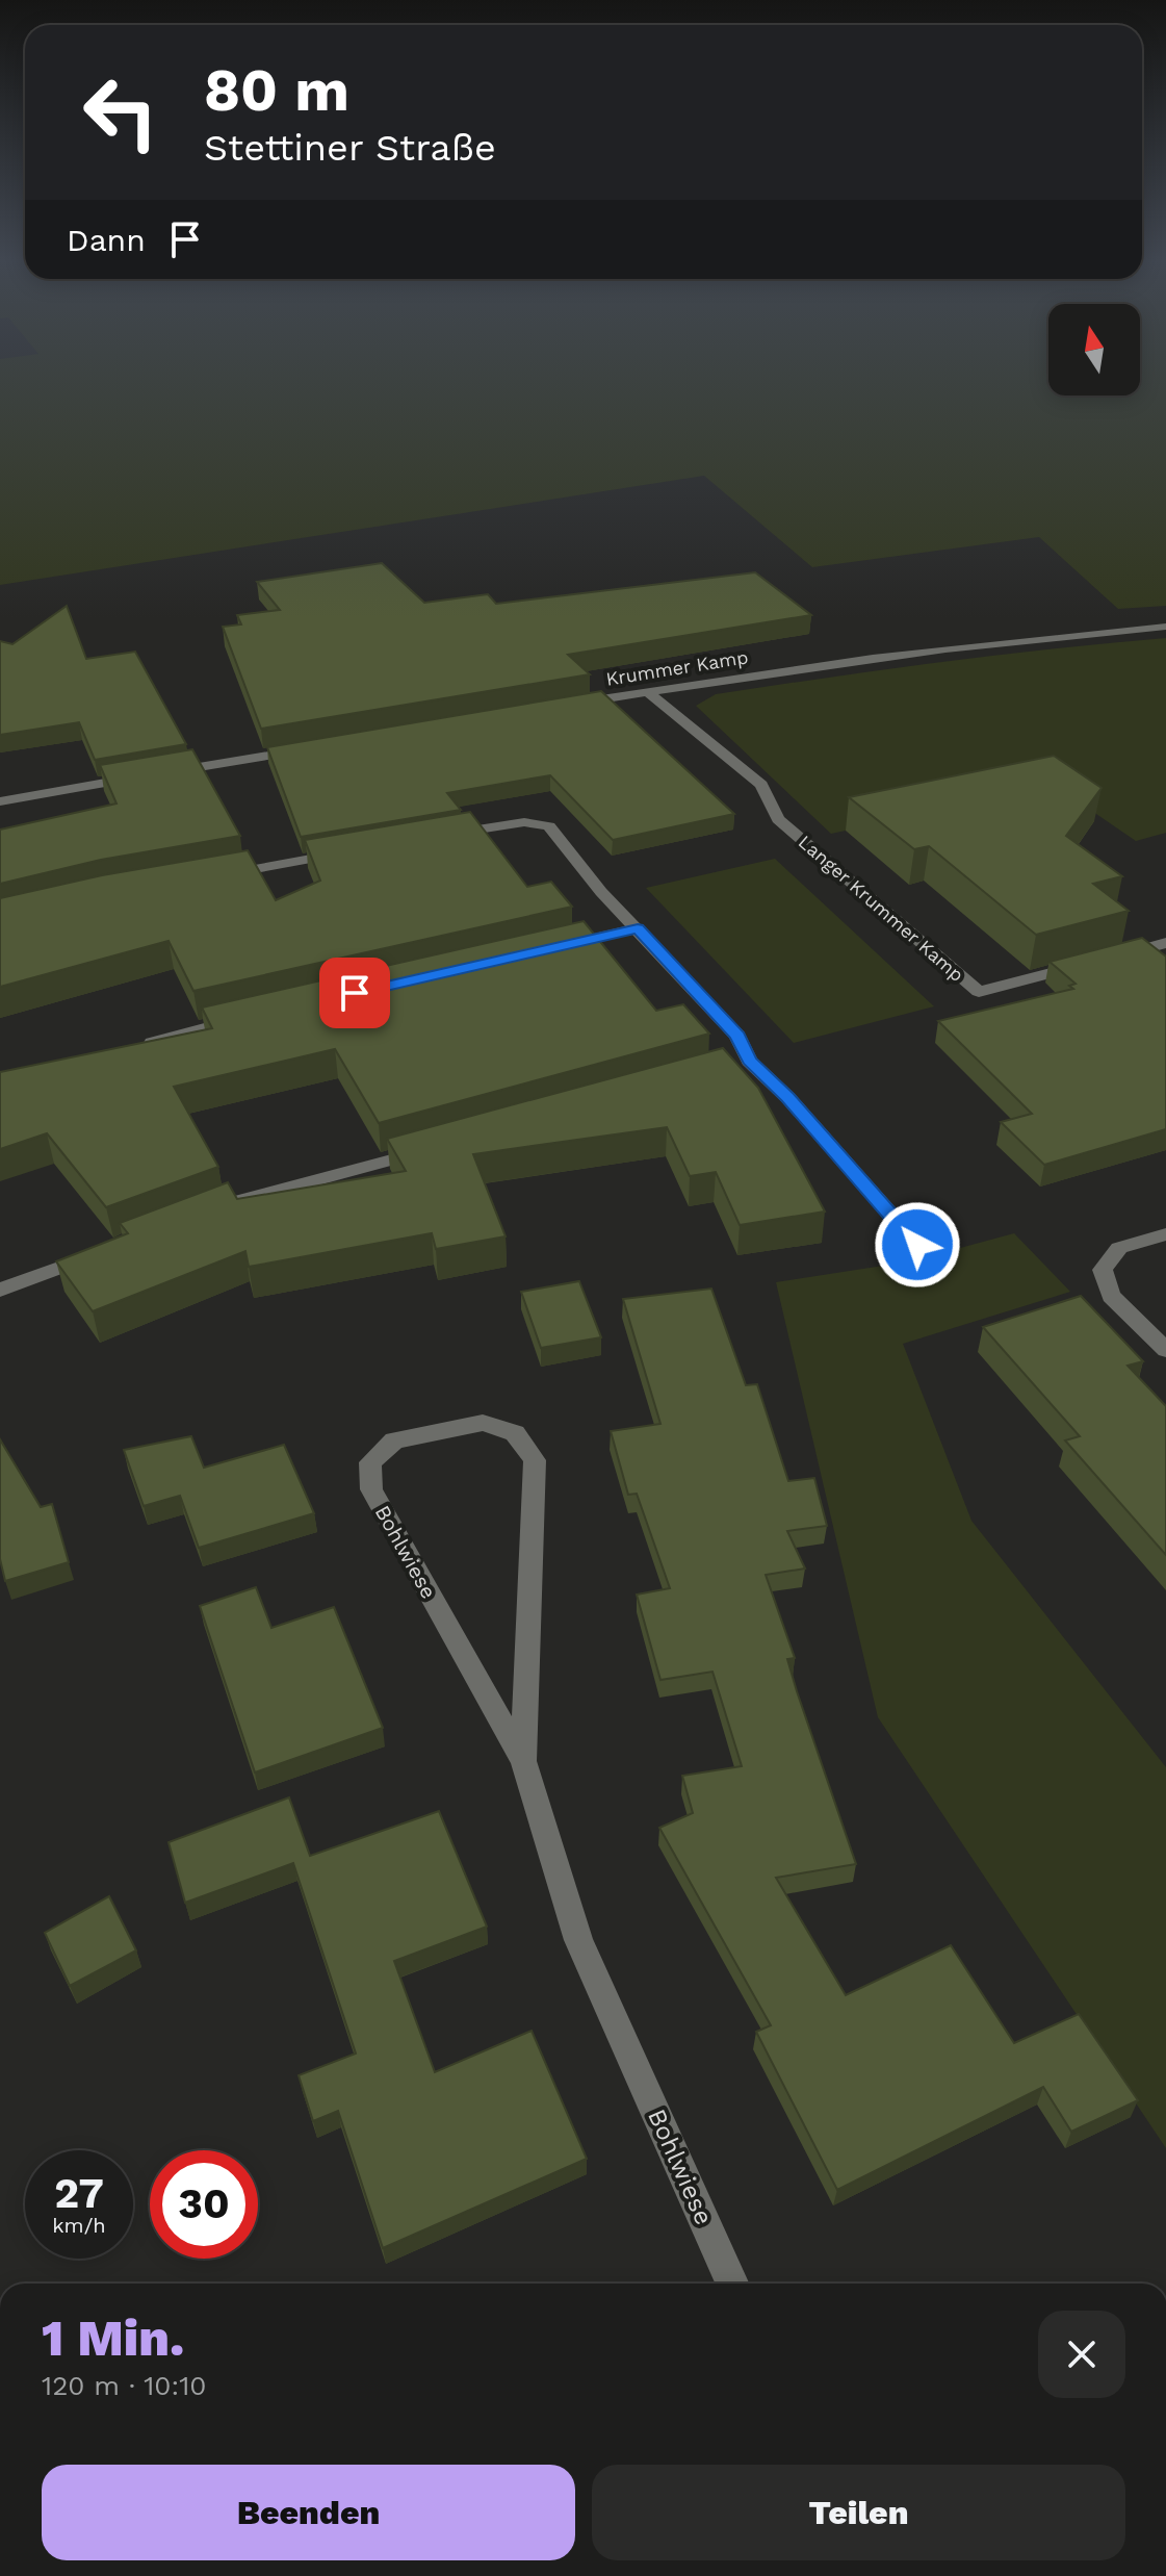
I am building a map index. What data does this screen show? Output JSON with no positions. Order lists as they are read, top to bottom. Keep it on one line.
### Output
{"streets":{"street":["Krummer Kamp","Langer Krummer Kamp","Bohlwiese"]},"crossings":[["Krummer Kamp","Langer Krummer Kamp"]],"north":"top","page":{"turn":["80 m","Stettiner Straße"],"then":"Dann","speed":"27 km/h","limit":"30","heading":["1 Min.","120 m · 10:10"],"buttons":["Beenden","Teilen"]}}
